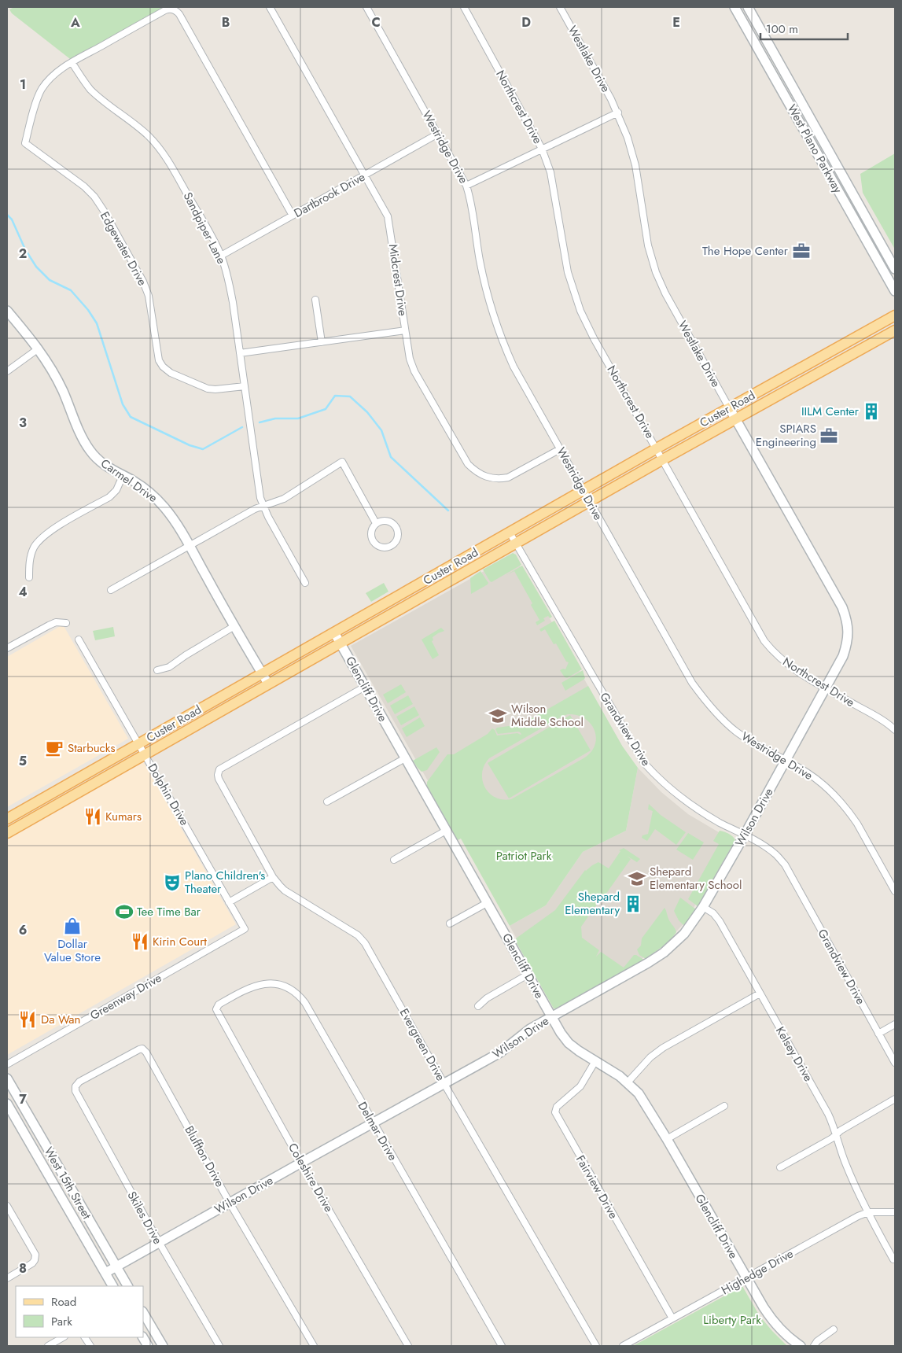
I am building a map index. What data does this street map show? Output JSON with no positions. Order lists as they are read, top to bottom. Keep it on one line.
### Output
{"streets":{"main road":["Custer Road"],"street":["Westlake Drive","Northcrest Drive","Westridge Drive","West Plano Parkway","Dartbrook Drive","Sandpiper Lane","Edgewater Drive","Midcrest Drive","Carmel Drive","Glencliff Drive","Grandview Drive","Dolphin Drive","Wilson Drive","Greenway Drive","Evergreen Drive","Kelsey Drive","Delmar Drive","Bluffton Drive","Coleshire Drive","West 15th Street","Fairview Drive","Skiles Drive","Highedge Drive"]},"crossings":[["Westlake Drive","Northcrest Drive"],["Westlake Drive","Custer Road"],["Westlake Drive","Wilson Drive"],["Northcrest Drive","Custer Road"],["Northcrest Drive","Wilson Drive"],["Westridge Drive","Dartbrook Drive"],["Westridge Drive","Midcrest Drive"],["Westridge Drive","Custer Road"],["Westridge Drive","Wilson Drive"],["Dartbrook Drive","Sandpiper Lane"],["Dartbrook Drive","Midcrest Drive"],["Sandpiper Lane","Edgewater Drive"],["Custer Road","Carmel Drive"],["Custer Road","Glencliff Drive"],["Custer Road","Grandview Drive"],["Custer Road","Dolphin Drive"],["Glencliff Drive","Wilson Drive"],["Glencliff Drive","Evergreen Drive"],["Glencliff Drive","Fairview Drive"],["Glencliff Drive","Highedge Drive"],["Grandview Drive","Wilson Drive"],["Dolphin Drive","Greenway Drive"],["Wilson Drive","Evergreen Drive"],["Wilson Drive","Kelsey Drive"],["Wilson Drive","Delmar Drive"],["Wilson Drive","Bluffton Drive"],["Wilson Drive","Coleshire Drive"],["Wilson Drive","West 15th Street"],["Wilson Drive","Skiles Drive"],["Kelsey Drive","Highedge Drive"],["Delmar Drive","Coleshire Drive"],["Bluffton Drive","Skiles Drive"],["Fairview Drive","Highedge Drive"]],"parks":["Patriot Park","Liberty Park"],"places":{"office":["The Hope Center","SPIARS Engineering"],"building":["IILM Center","Shepard Elementary"],"school or university":["Wilson Middle School","Shepard Elementary School"],"cafe":["Starbucks"],"restaurant":["Kumars","Kirin Court","Da Wan"],"theatre":["Plano Children's Theater"],"sports":["Tee Time Bar"],"shop":["Dollar Value Store"]},"legend":["Road","Park"],"scale_bar":"100 m","grid":{"columns":["A","B","C","D","E"],"rows":["1","2","3","4","5","6","7","8"]}}
